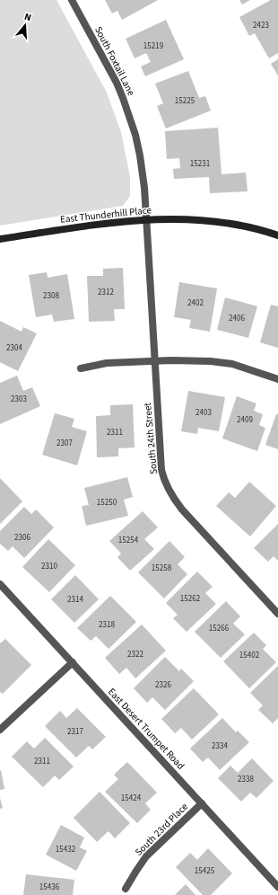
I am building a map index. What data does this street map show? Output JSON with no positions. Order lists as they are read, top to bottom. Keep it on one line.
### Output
{"streets":{"street":["South Foxtail Lane","East Thunderhill Place","South 24th Street","East Desert Trumpet Road","South 23rd Place"]},"crossings":[["South Foxtail Lane","East Thunderhill Place"],["South Foxtail Lane","South 24th Street"],["East Thunderhill Place","South 24th Street"],["East Desert Trumpet Road","South 23rd Place"]],"house_numbers":["2423","15219","15225","15231","2312","2308","2402","2406","2304","2303","2403","2409","2311","2307","15250","2306","15254","2310","15258","15262","2314","2318","15266","2322","15402","2326","2317","2334","2311","2338","15424","15432","15425","15436"],"north":"top"}
